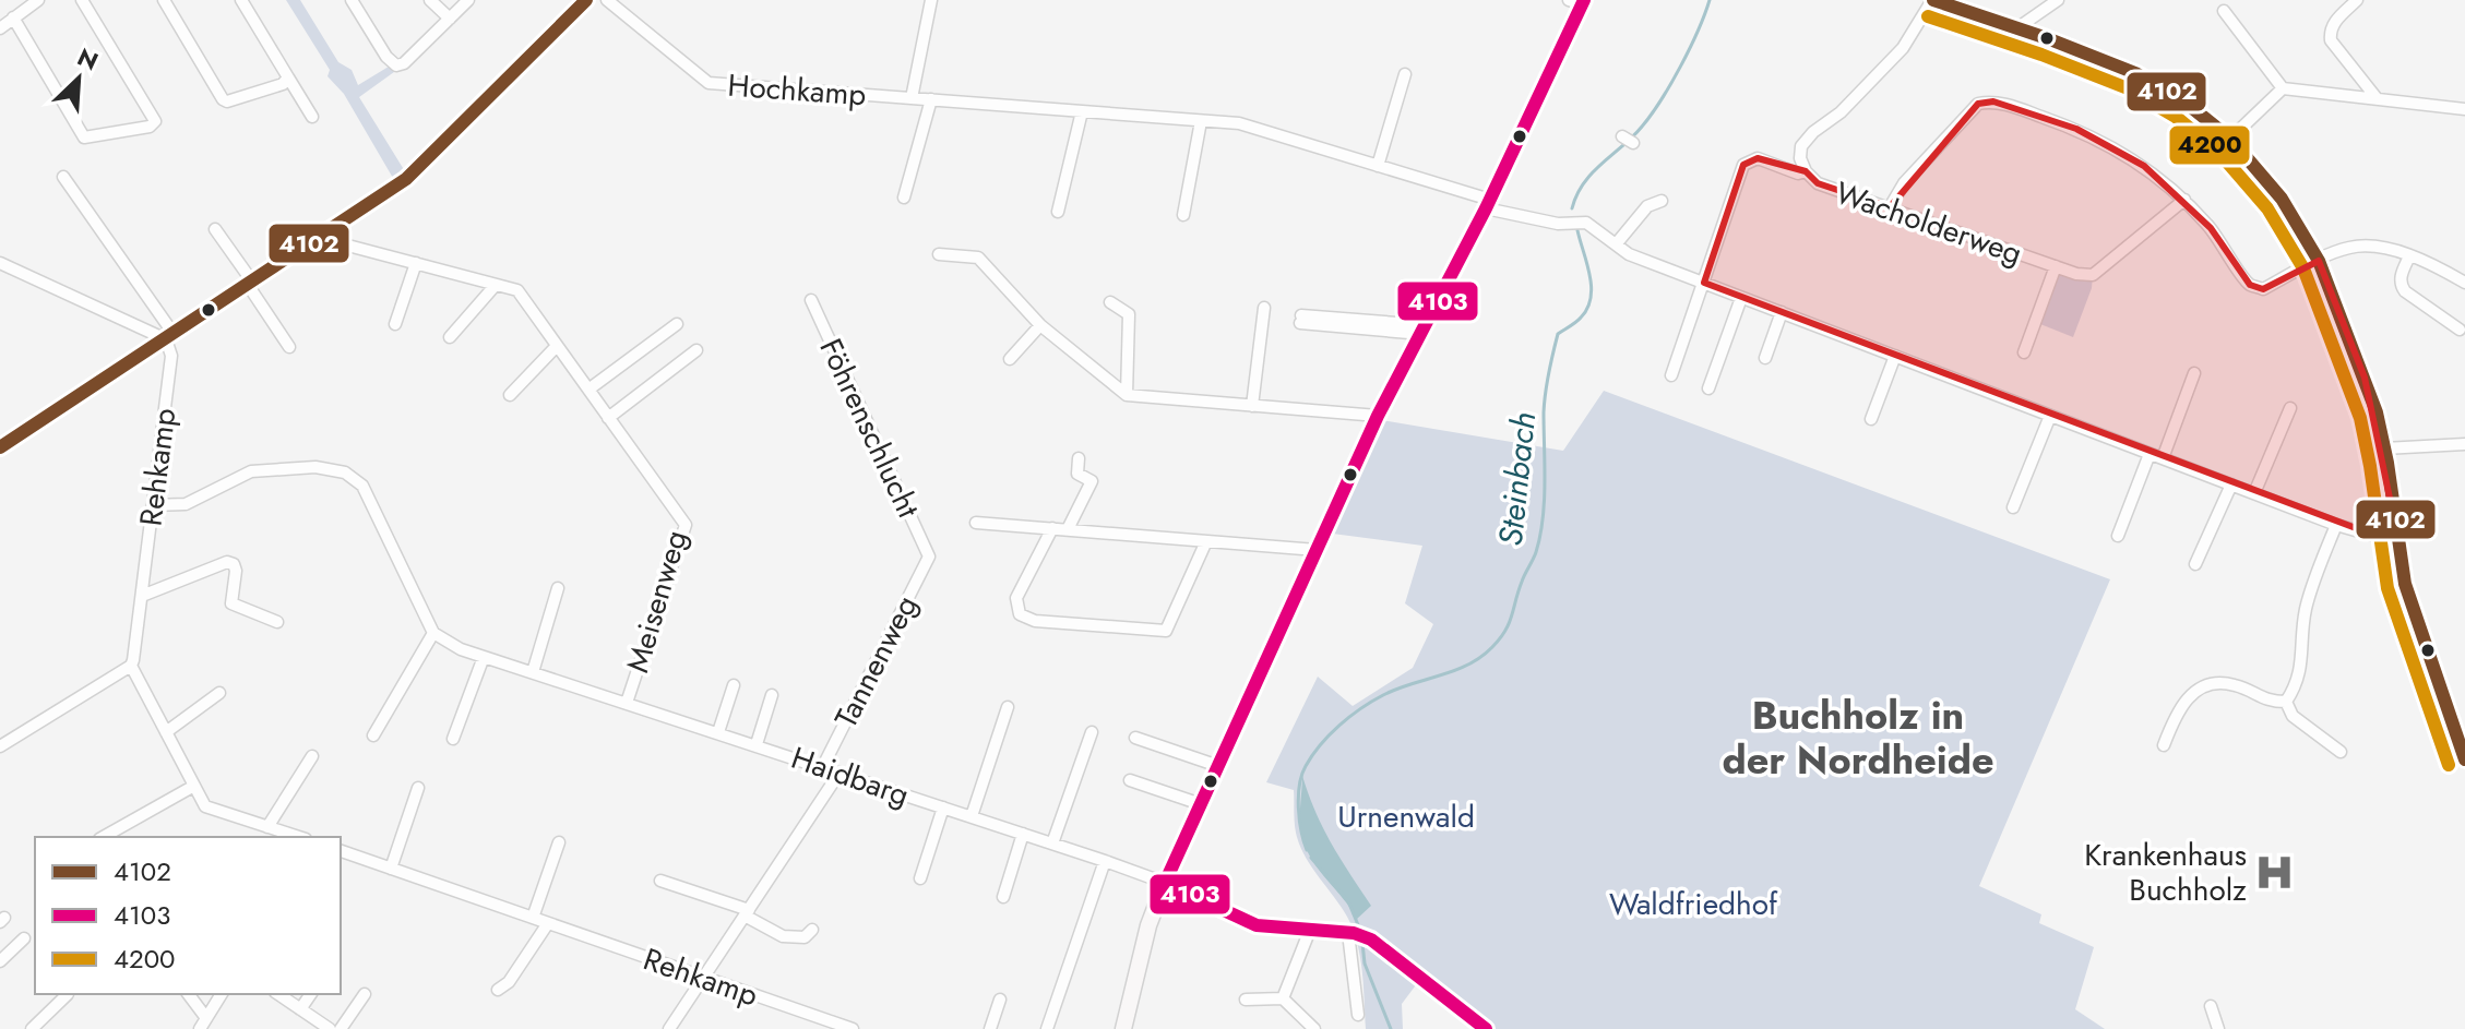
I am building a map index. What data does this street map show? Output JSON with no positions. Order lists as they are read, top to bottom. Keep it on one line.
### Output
{"streets":{"street":["Hochkamp","Wacholderweg","Föhrenschlucht","Rehkamp","Meisenweg","Tannenweg","Haidbarg"]},"crossings":[["Hochkamp","Wacholderweg"],["Föhrenschlucht","Tannenweg"],["Rehkamp","Tannenweg"],["Meisenweg","Haidbarg"],["Tannenweg","Haidbarg"]],"districts":["Buchholz in der Nordheide"],"water":["Steinbach"],"parks":["Urnenwald","Waldfriedhof"],"places":{"hospital":["Krankenhaus Buchholz"]},"lines":["transit line 4102","transit line 4103","transit line 4200"],"legend":["4102","4103","4200"],"north":"top right"}
